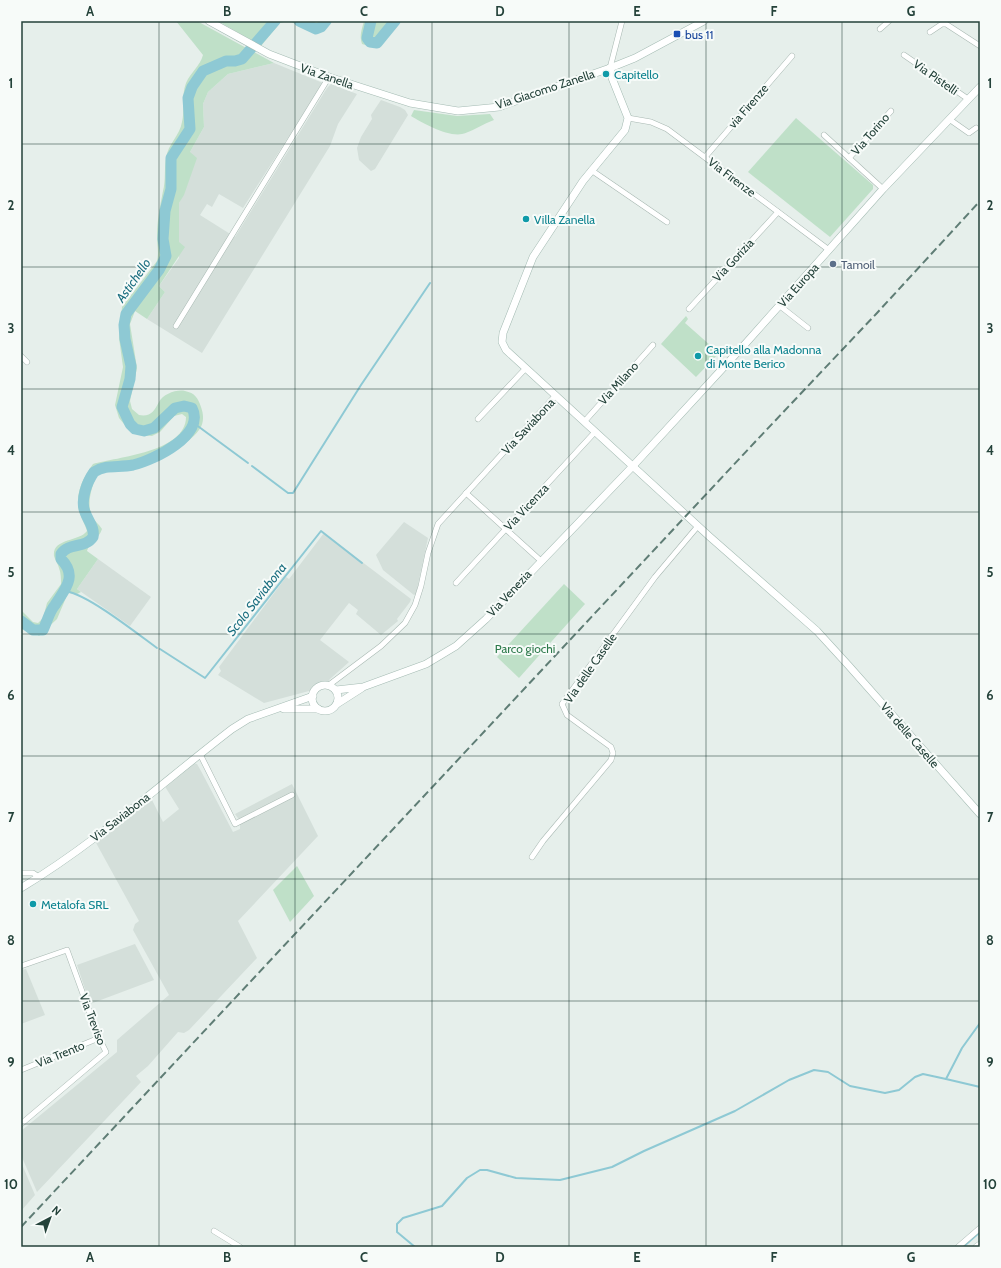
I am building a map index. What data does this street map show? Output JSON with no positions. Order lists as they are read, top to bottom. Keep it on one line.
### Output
{"streets":{"street":["Via Zanella","Via Pistelli","Via Giacomo Zanella","via Firenze","Via Torino","Via Firenze","Via Gorizia","Via Europa","Via Milano","Via Saviabona","Via Vicenza","Via Venezia","Via delle Caselle","Via Treviso","Via Trento"]},"crossings":[["Via Zanella","Via Giacomo Zanella"],["Via Pistelli","Via Europa"],["via Firenze","Via Firenze"],["Via Torino","Via Europa"],["Via Firenze","Via Gorizia"],["Via Firenze","Via Europa"],["Via Firenze","Via Saviabona"],["Via Europa","Via Venezia"],["Via Europa","Via delle Caselle"],["Via Milano","Via delle Caselle"],["Via Saviabona","Via Venezia"],["Via Saviabona","Via delle Caselle"],["Via Vicenza","Via delle Caselle"],["Via Venezia","Via delle Caselle"],["Via Treviso","Via Trento"]],"water":["Astichello","Scolo Saviabona"],"parks":["Parco giochi"],"places":{"transit":["bus 11"],"other":["Capitello","Villa Zanella","Tamoil","Capitello alla Madonna di Monte Berico","Metalofa SRL"]},"north":"top right","grid":{"columns":["A","B","C","D","E","F","G"],"rows":["1","2","3","4","5","6","7","8","9","10"]}}
